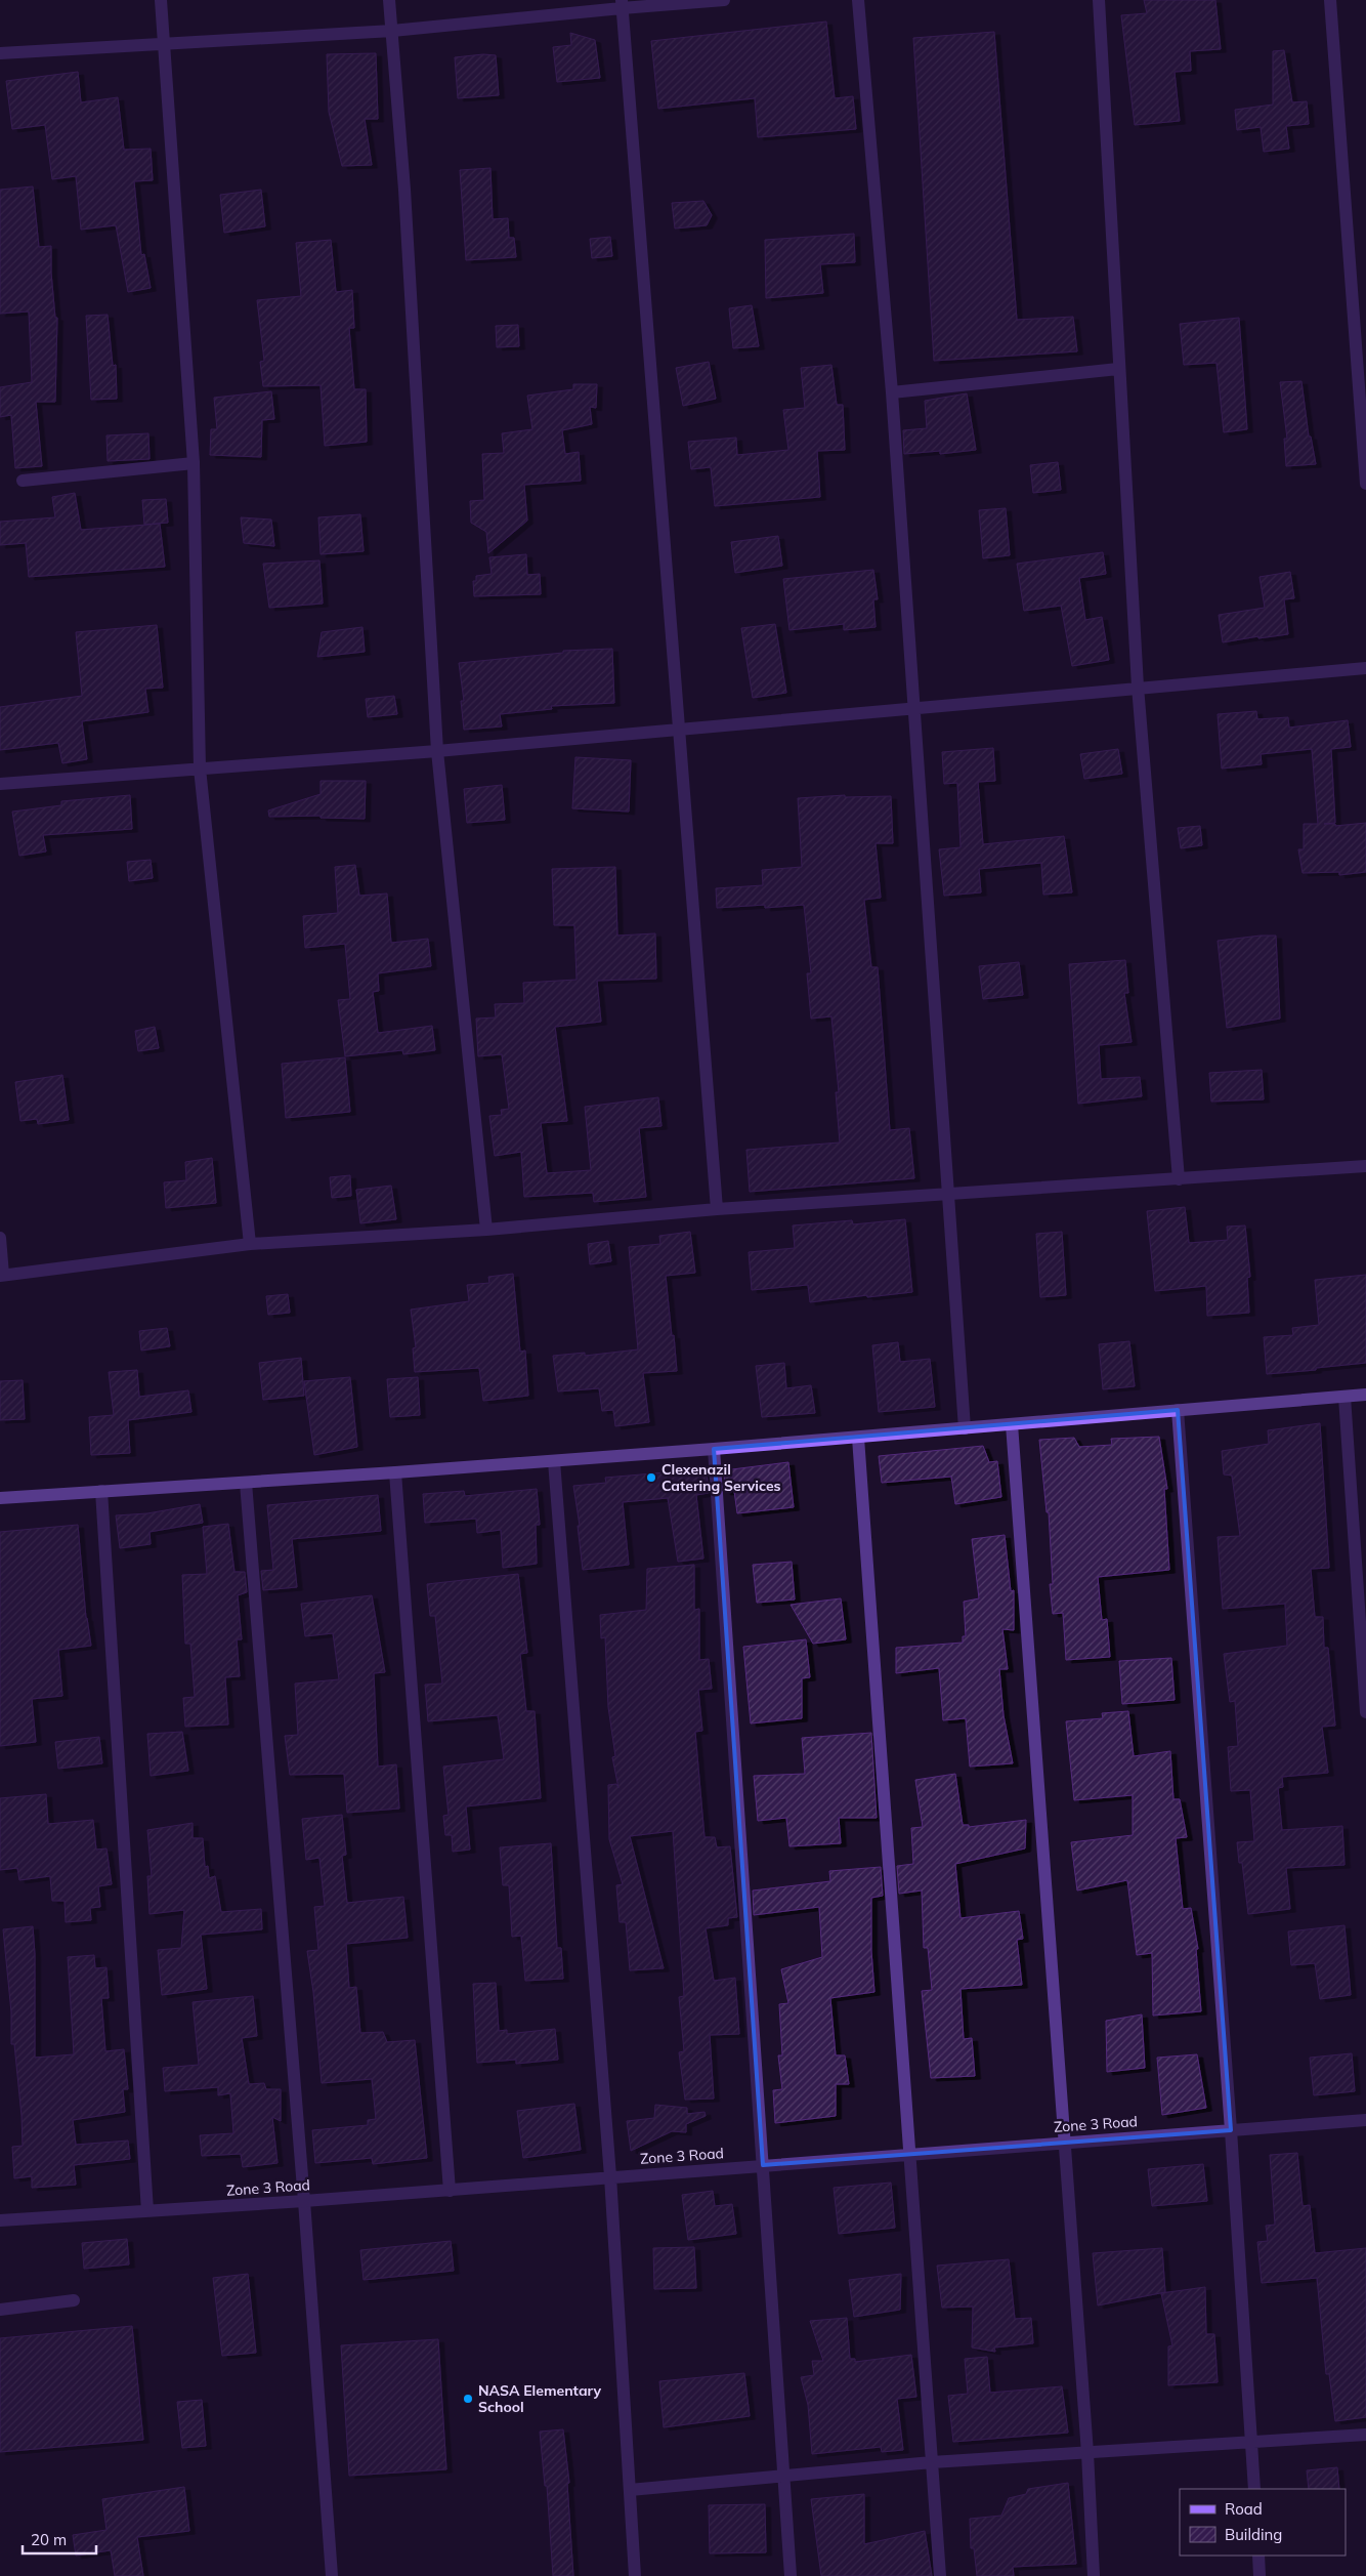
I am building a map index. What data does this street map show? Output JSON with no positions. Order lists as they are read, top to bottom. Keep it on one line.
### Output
{"streets":{"street":["Zone 3 Road"]},"places":["Clexenazil Catering Services","NASA Elementary School"],"legend":["Road","Building"],"scale_bar":"20 m"}
